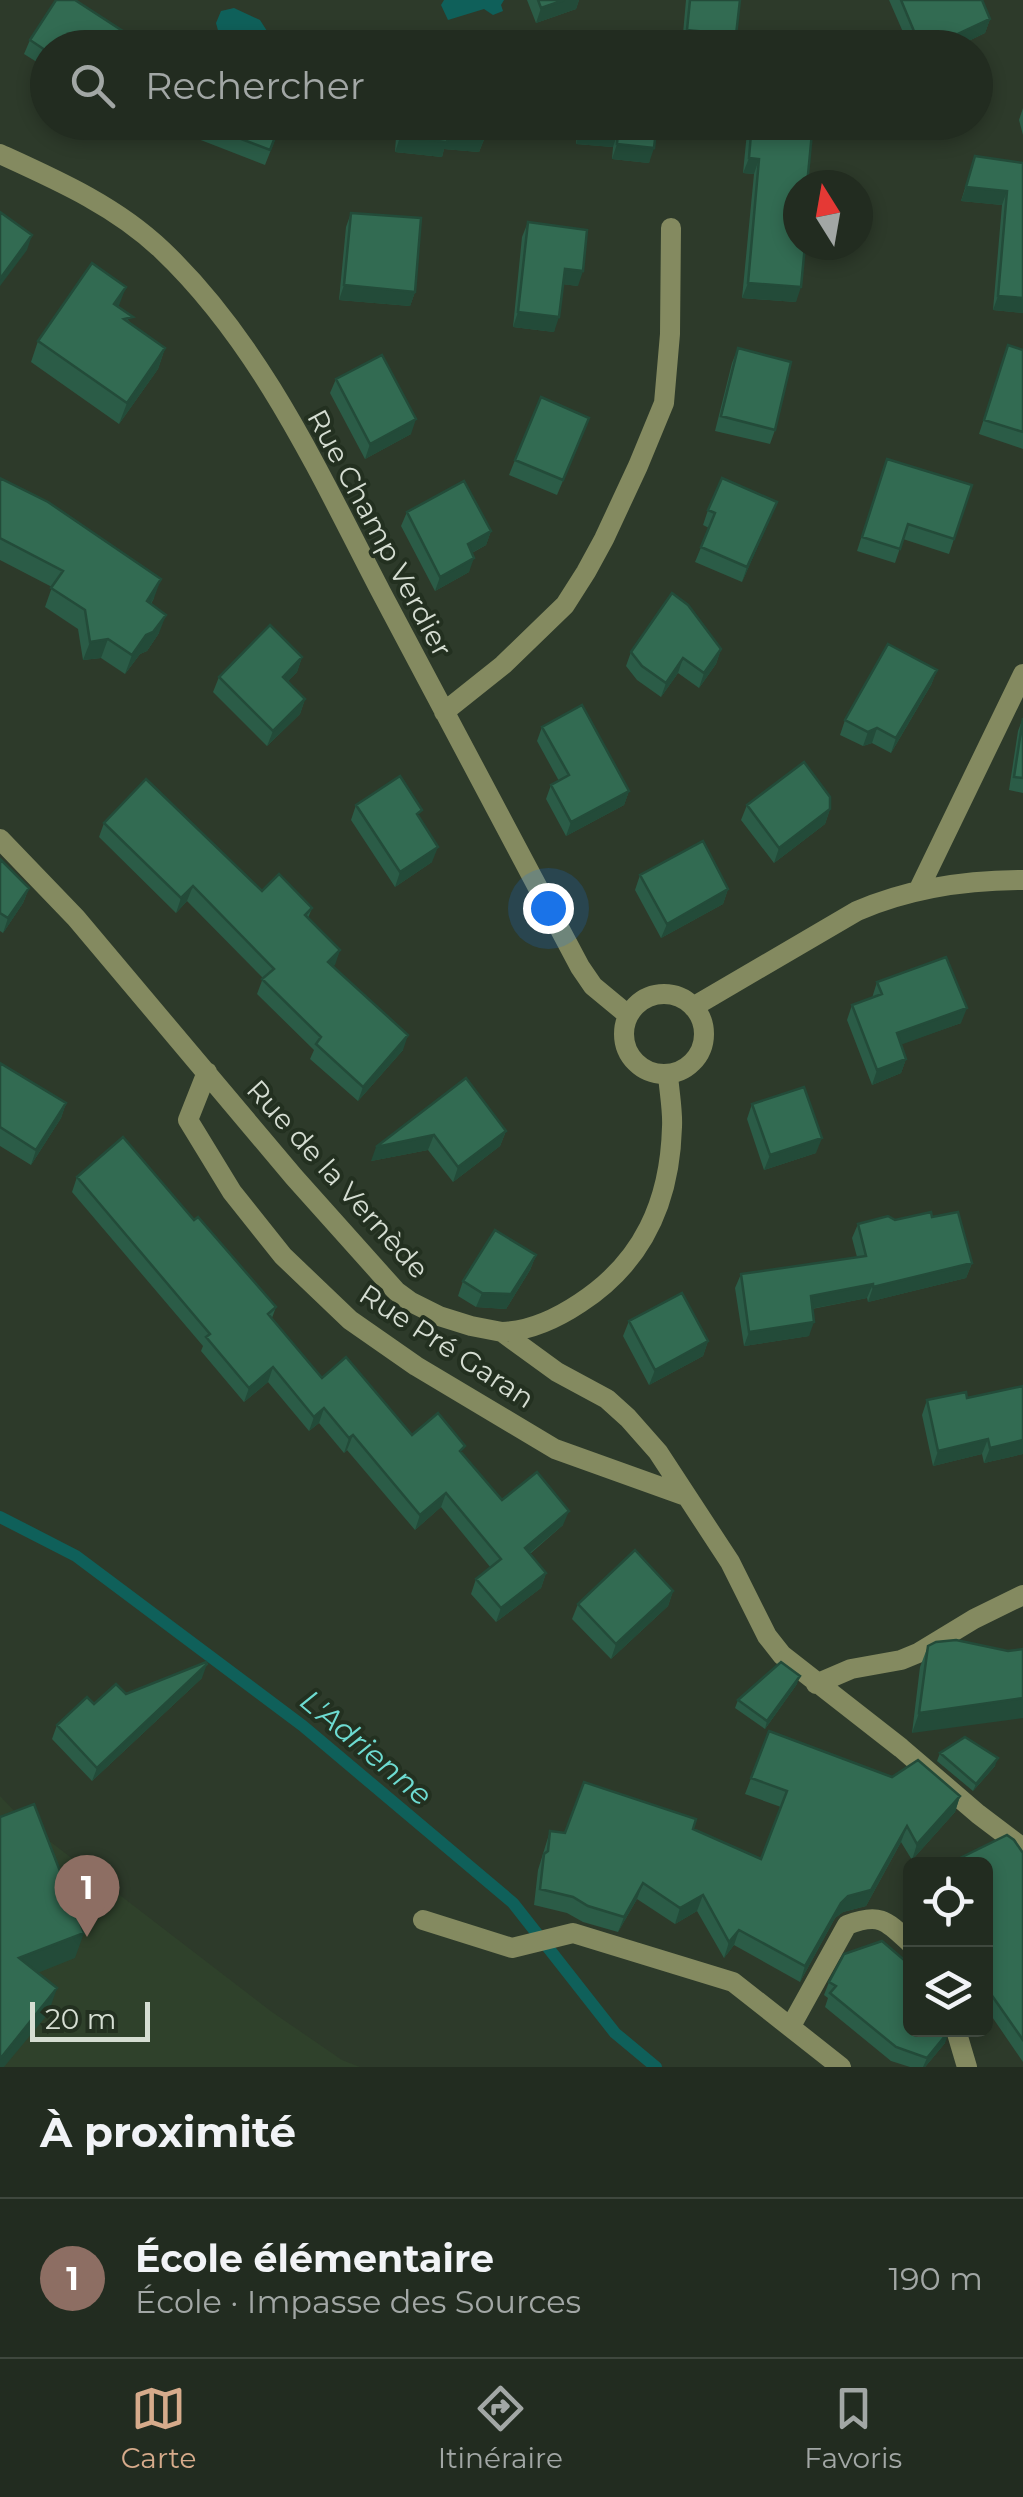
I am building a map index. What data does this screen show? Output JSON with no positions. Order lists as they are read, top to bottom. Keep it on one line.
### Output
{"streets":{"street":["Rue Champ Verdier","Rue de la Vernède","Rue Pré Garan"]},"crossings":[["Rue de la Vernède","Rue Pré Garan"]],"water":["L'Adrienne"],"scale_bar":"20 m","north":"top","page":{"search":"Rechercher","pins":"1","scale":"20 m","heading":"À proximité","list":[{"mark":"1","name":"École élémentaire","note":"École · Impasse des Sources","value":"190 m"}],"nav":["Carte","Itinéraire","Favoris"]}}
